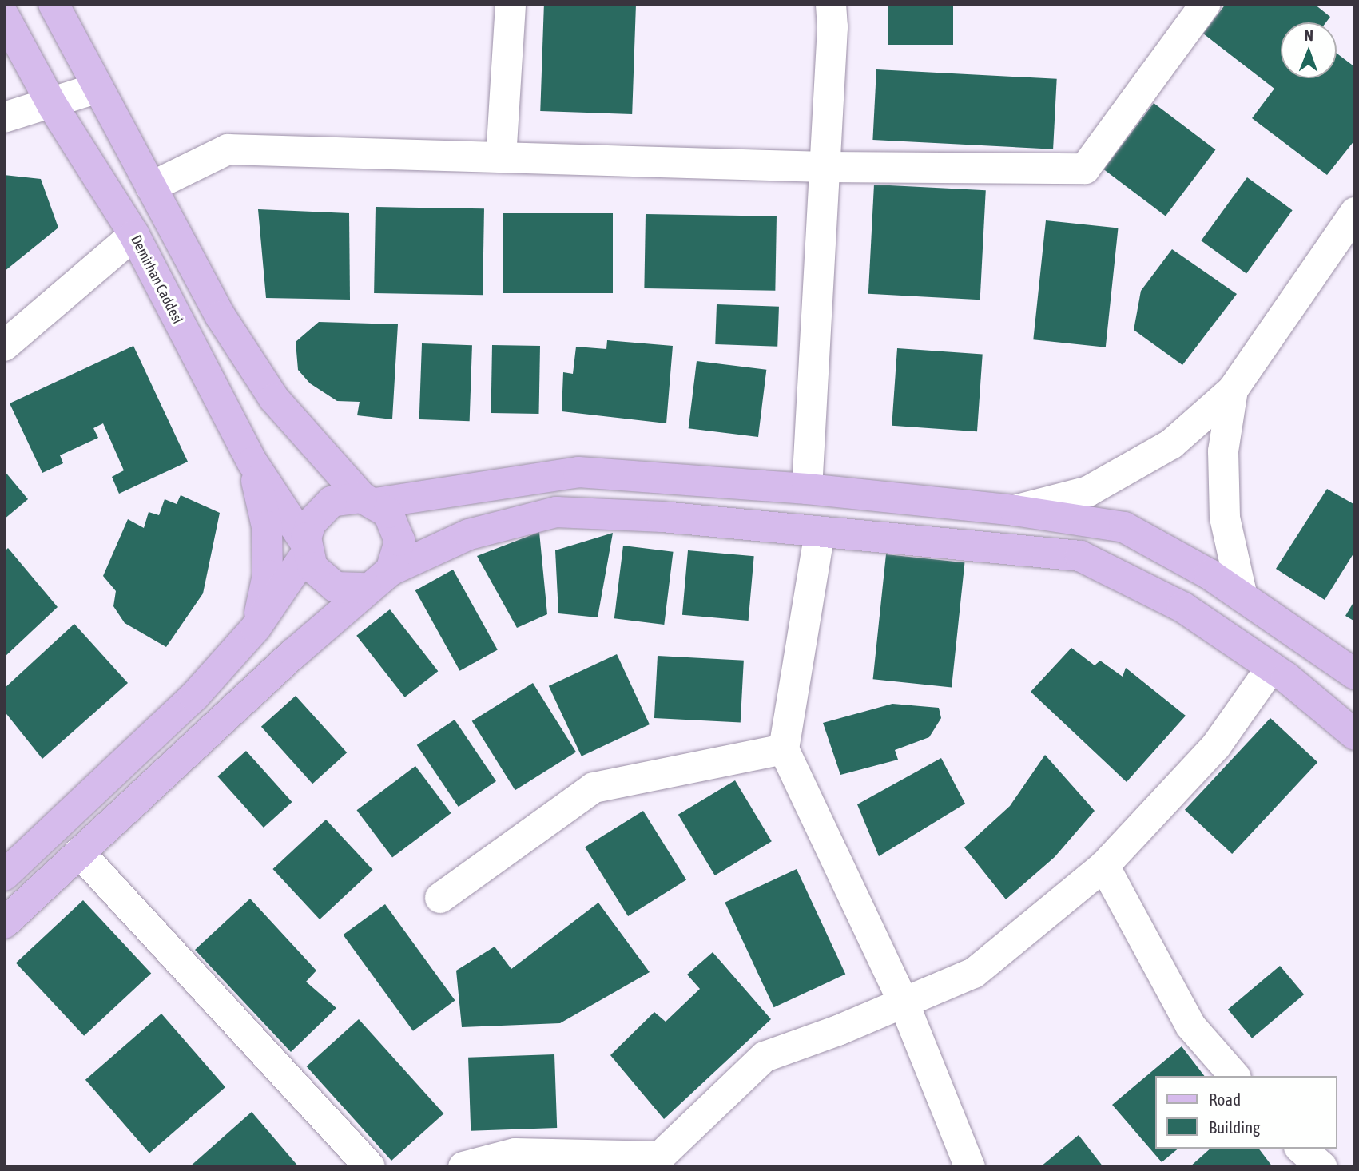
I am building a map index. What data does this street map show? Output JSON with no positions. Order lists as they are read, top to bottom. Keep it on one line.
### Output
{"streets":{"main road":["Demirhan Caddesi"]},"legend":["Road","Building"],"north":"top"}
